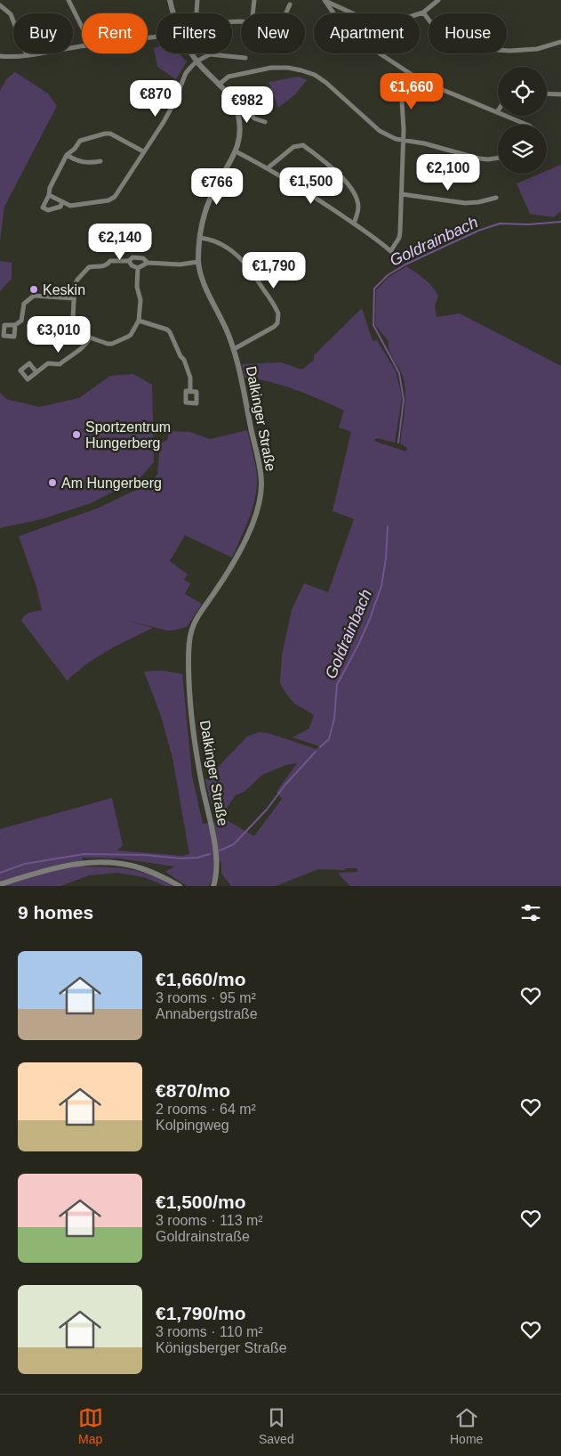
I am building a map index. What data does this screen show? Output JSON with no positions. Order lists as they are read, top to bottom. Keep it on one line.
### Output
{"streets":{"street":["Dalkinger Straße"]},"water":["Goldrainbach"],"places":["Keskin","Sportzentrum Hungerberg","Am Hungerberg"],"page":{"chip":["Buy","Rent","Filters","New","Apartment","House"],"price":["€1,660","€870","€982","€2,100","€1,500","€766","€2,140","€1,790","€3,010"],"heading":"9 homes","list":[{"name":"€1,660/mo","note":"3 rooms · 95 m² · Annabergstraße"},{"name":"€870/mo","note":"2 rooms · 64 m² · Kolpingweg"},{"name":"€1,500/mo","note":"3 rooms · 113 m² · Goldrainstraße"},{"name":"€1,790/mo","note":"3 rooms · 110 m² · Königsberger Straße"}],"tabs":["Map","Saved","Home"]}}
